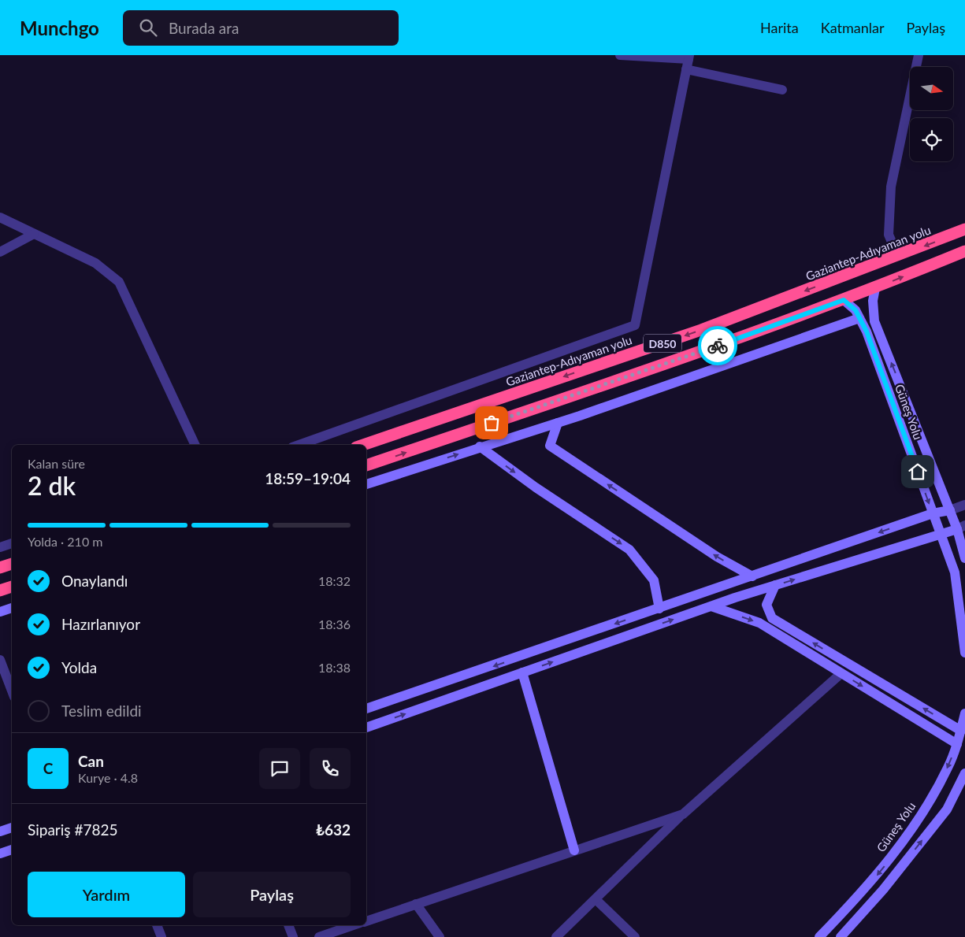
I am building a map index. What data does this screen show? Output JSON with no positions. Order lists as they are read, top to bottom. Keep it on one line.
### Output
{"streets":{"highway":["Gaziantep-Adıyaman yolu","D850"],"street":["Güneş Yolu"]},"crossings":[["D850","Güneş Yolu"]],"north":"right","page":{"header":"Munchgo","search":"Burada ara","nav":["Harita","Katmanlar","Paylaş"],"heading":["2 dk","Kalan süre","18:59–19:04"],"panel":["Can","Kurye · 4.8","Sipariş #7825","₺632"],"bar":"Yolda · 210 m","list":[["Onaylandı","18:32"],["Hazırlanıyor","18:36"],["Yolda","18:38"],"Teslim edildi"],"round":"C","buttons":["Yardım","Paylaş"]}}
